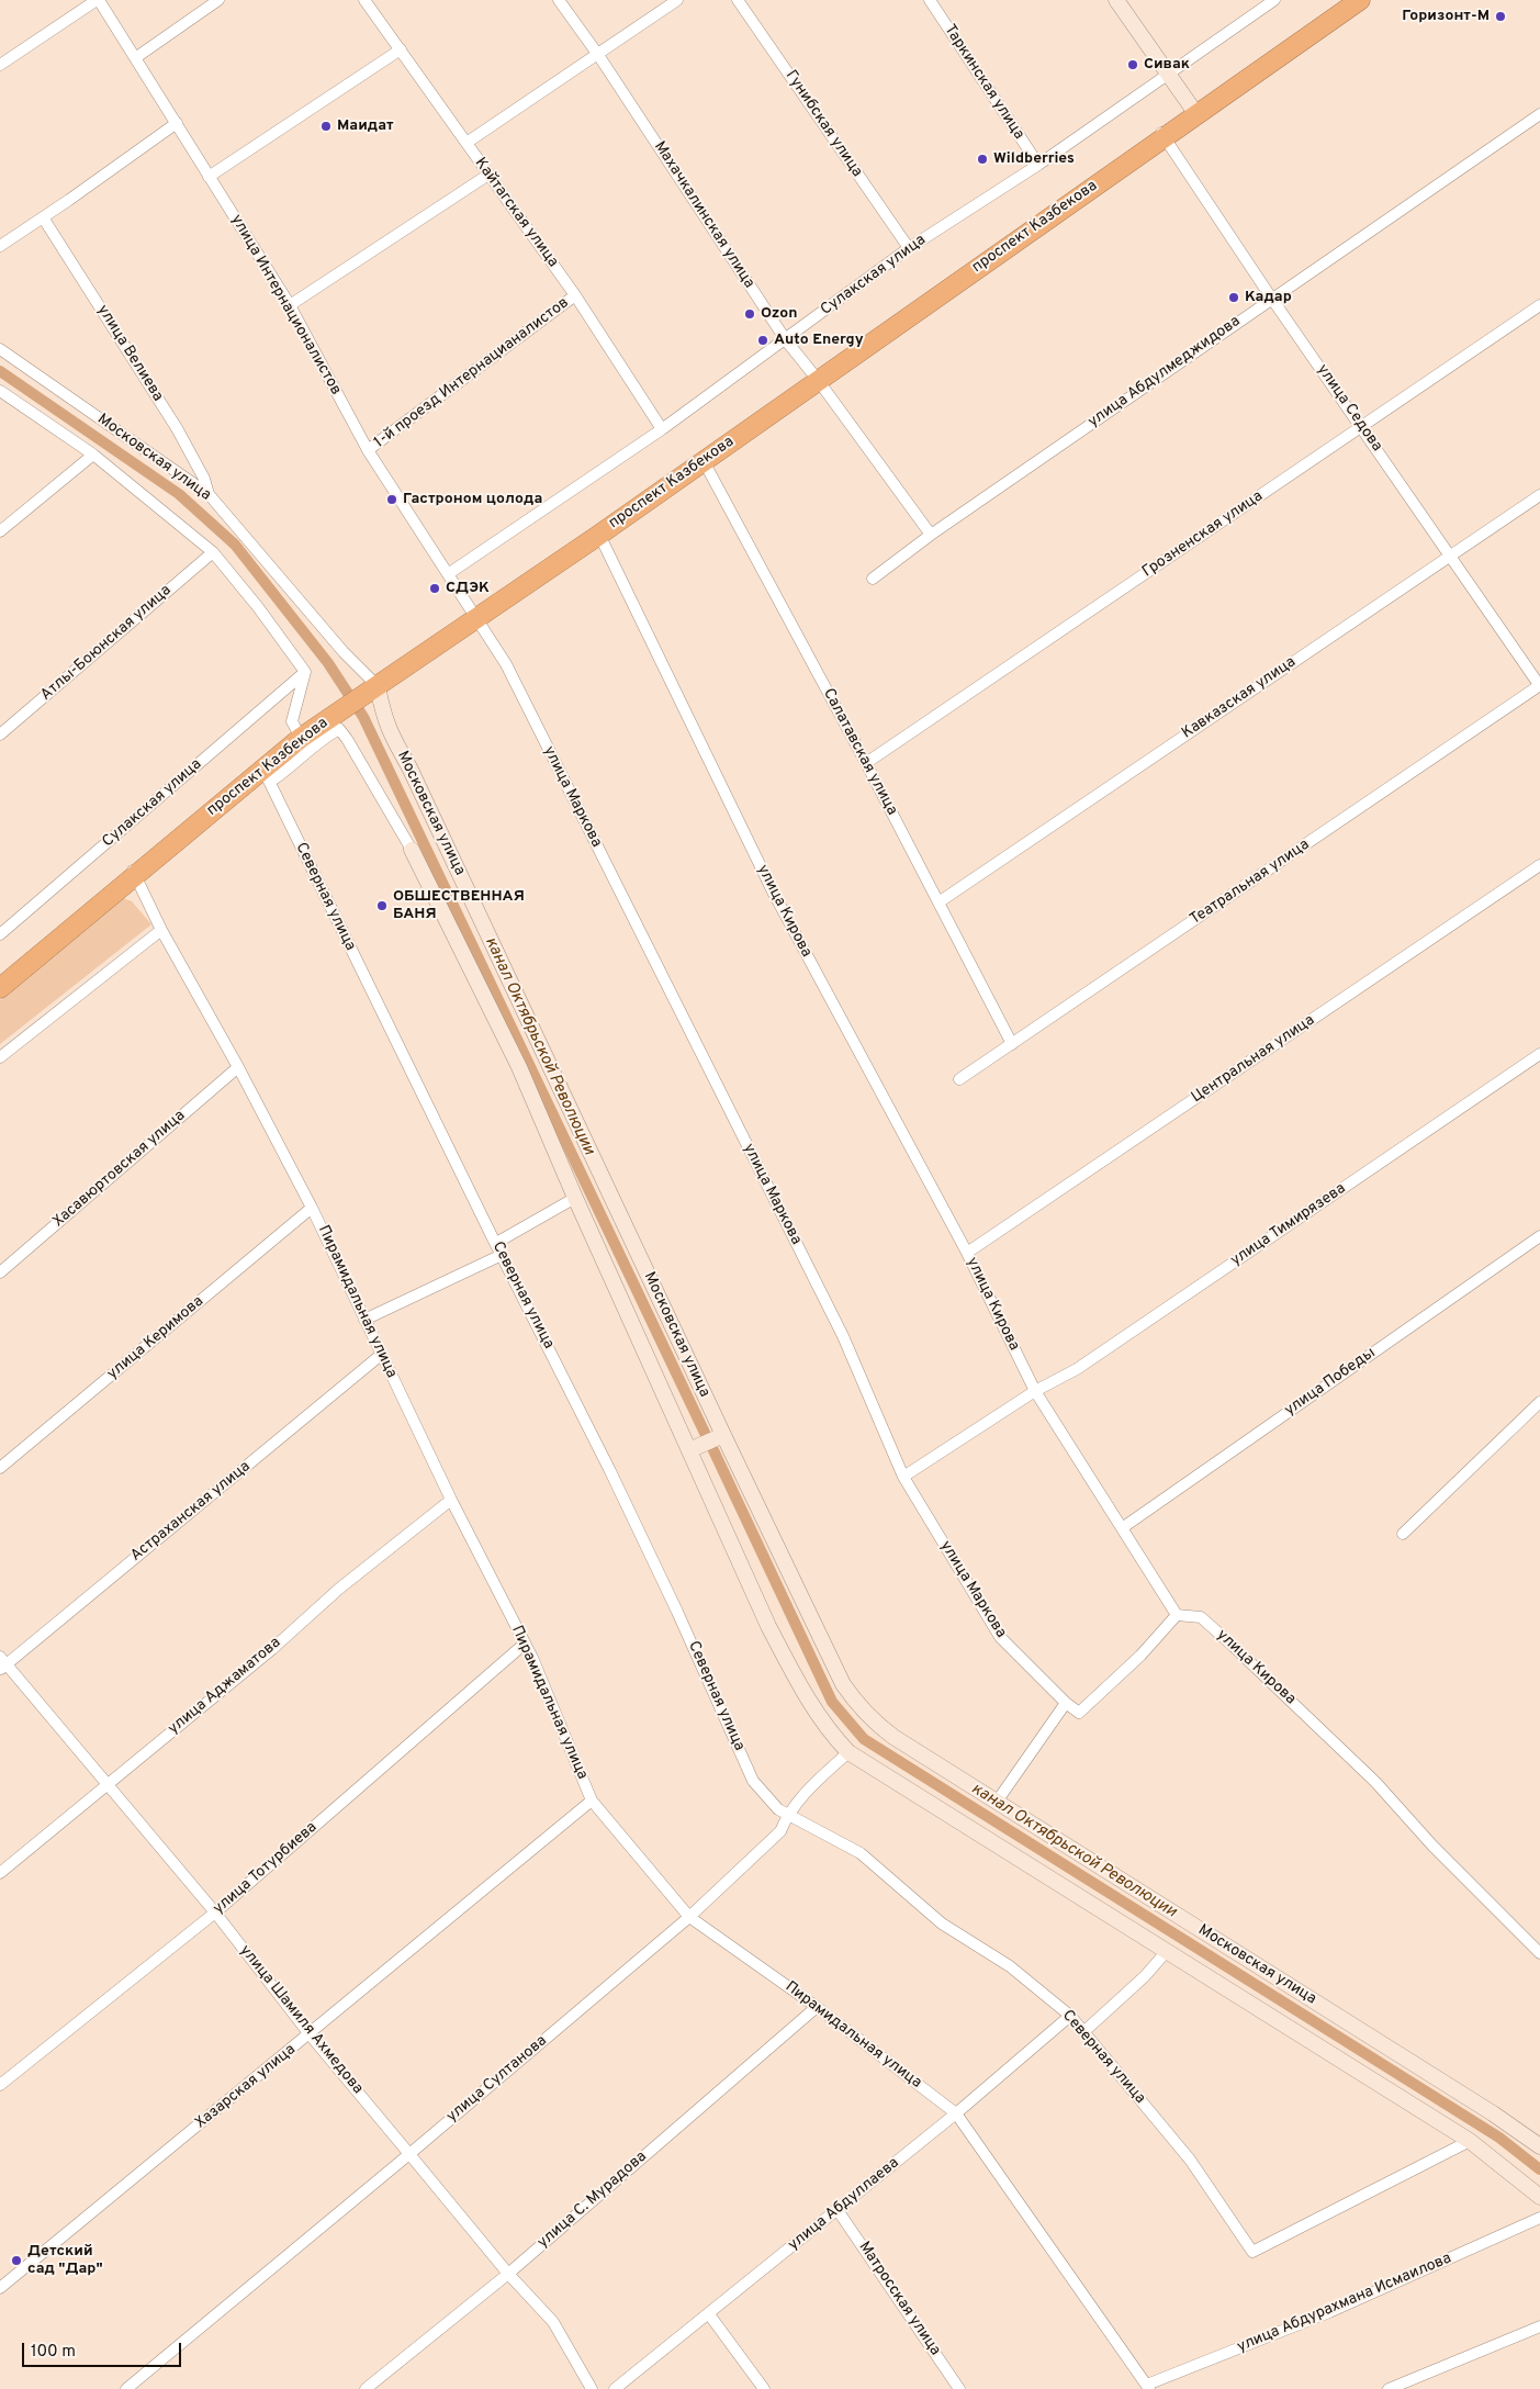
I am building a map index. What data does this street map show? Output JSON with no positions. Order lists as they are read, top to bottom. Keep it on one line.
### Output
{"streets":{"highway":["проспект Казбекова"],"main road":["Московская улица"],"street":["Таркинская улица","Гунибская улица","Кайтагская улица","Махачкалинская улица","Сулакская улица","улица Интернационалистов","улица Велиева","улица Абдулмеджидова","1-й проезд Интернацианалистов","улица Седова","Грозненская улица","Атлы-Боюнская улица","Кавказская улица","Салатавская улица","улица Маркова","Театральная улица","Северная улица","улица Кирова","Центральная улица","Хасавюртовская улица","улица Тимирязева","Пирамидальная улица","улица Керимова","улица Победы","Астраханская улица","улица Аджаматова","улица Тотурбиева","улица Шамиля Ахмедова","улица Султанова","Хазарская улица","улица С. Мурадова","улица Абдуллаева","Матросская улица","улица Абдурахмана Исмаилова"]},"crossings":[["Таркинская улица","Сулакская улица"],["Гунибская улица","Сулакская улица"],["Кайтагская улица","Сулакская улица"],["Кайтагская улица","1-й проезд Интернацианалистов"],["Махачкалинская улица","проспект Казбекова"],["Махачкалинская улица","Сулакская улица"],["Махачкалинская улица","улица Абдулмеджидова"],["проспект Казбекова","улица Интернационалистов"],["проспект Казбекова","улица Седова"],["проспект Казбекова","Московская улица"],["проспект Казбекова","Салатавская улица"],["проспект Казбекова","Северная улица"],["проспект Казбекова","улица Кирова"],["проспект Казбекова","Пирамидальная улица"],["Сулакская улица","улица Интернационалистов"],["улица Интернационалистов","1-й проезд Интернацианалистов"],["улица Интернационалистов","улица Маркова"],["улица Велиева","Московская улица"],["улица Абдулмеджидова","улица Седова"],["улица Седова","Грозненская улица"],["улица Седова","Кавказская улица"],["улица Седова","Театральная улица"],["Грозненская улица","Салатавская улица"],["Кавказская улица","Салатавская улица"],["Салатавская улица","Театральная улица"],["улица Маркова","улица Тимирязева"],["Северная улица","улица Султанова"],["Северная улица","улица Абдуллаева"],["улица Кирова","Центральная улица"],["улица Кирова","улица Тимирязева"],["улица Кирова","улица Победы"],["Хасавюртовская улица","Пирамидальная улица"],["Пирамидальная улица","улица Керимова"],["Пирамидальная улица","Астраханская улица"],["Пирамидальная улица","улица Аджаматова"],["Пирамидальная улица","улица Тотурбиева"],["Пирамидальная улица","улица Султанова"],["Пирамидальная улица","Хазарская улица"],["Пирамидальная улица","улица С. Мурадова"],["Пирамидальная улица","улица Абдуллаева"],["Пирамидальная улица","улица Абдурахмана Исмаилова"],["Астраханская улица","улица Шамиля Ахмедова"],["улица Аджаматова","улица Шамиля Ахмедова"],["улица Тотурбиева","улица Шамиля Ахмедова"],["улица Шамиля Ахмедова","улица Султанова"],["улица Шамиля Ахмедова","Хазарская улица"],["улица Шамиля Ахмедова","улица С. Мурадова"],["улица Абдуллаева","Матросская улица"]],"water":["канал Октябрьской Революции"],"places":["Горизонт-М","Сивак","Маидат","Wildberries","Кадар","Ozon","Auto Energy","Гастроном цолода","СДЭК","ОБШЕСТВЕННАЯ БАНЯ","Детский сад \"Дар\""],"scale_bar":"100 m"}
